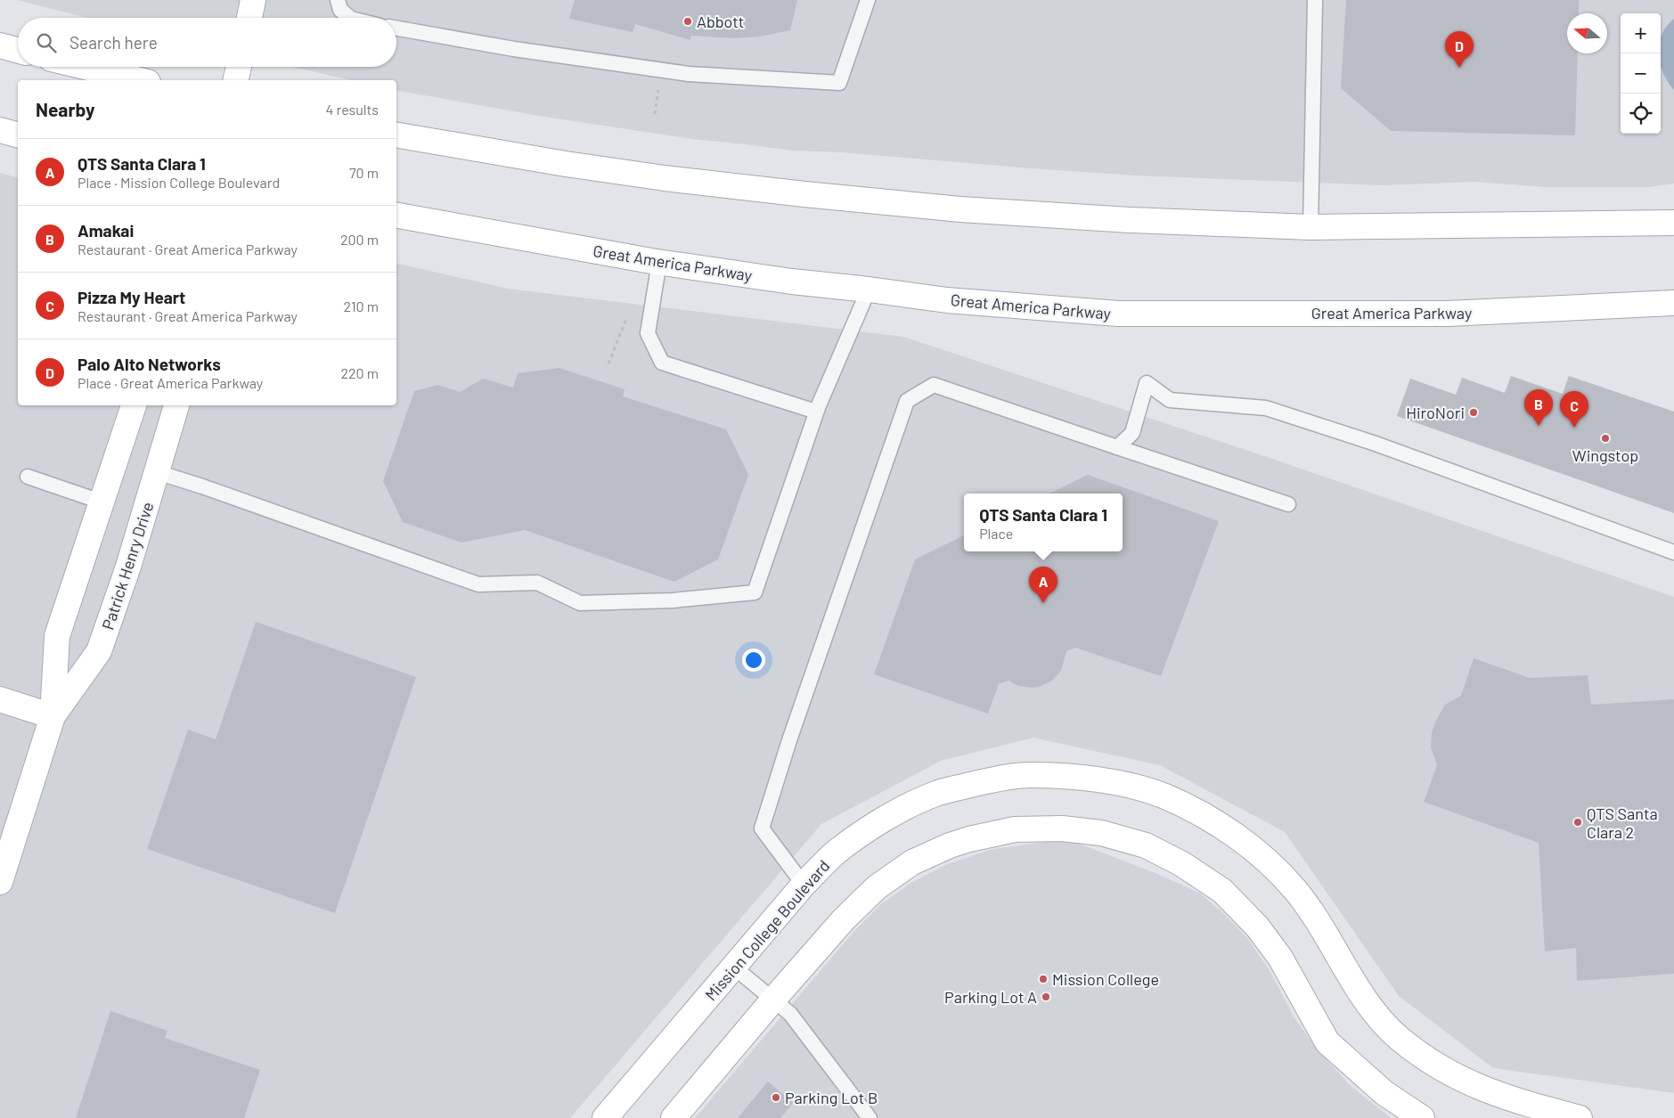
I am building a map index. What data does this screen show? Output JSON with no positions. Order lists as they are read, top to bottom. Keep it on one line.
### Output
{"streets":{"street":["Great America Parkway","Patrick Henry Drive","Mission College Boulevard"]},"places":["Abbott","HiroNori","Wingstop","QTS Santa Clara 2","Mission College","Parking Lot A","Parking Lot B"],"north":"left","page":{"map_buttons":["+","−"],"search":"Search here","pins":["D","B","C","A"],"heading":["Nearby","4 results"],"list":[{"mark":"A","name":"QTS Santa Clara 1","note":"Place · Mission College Boulevard","value":"70 m"},{"mark":"B","name":"Amakai","note":"Restaurant · Great America Parkway","value":"200 m"},{"mark":"C","name":"Pizza My Heart","note":"Restaurant · Great America Parkway","value":"210 m"},{"mark":"D","name":"Palo Alto Networks","note":"Place · Great America Parkway","value":"220 m"}],"popup":["QTS Santa Clara 1","Place"]}}
